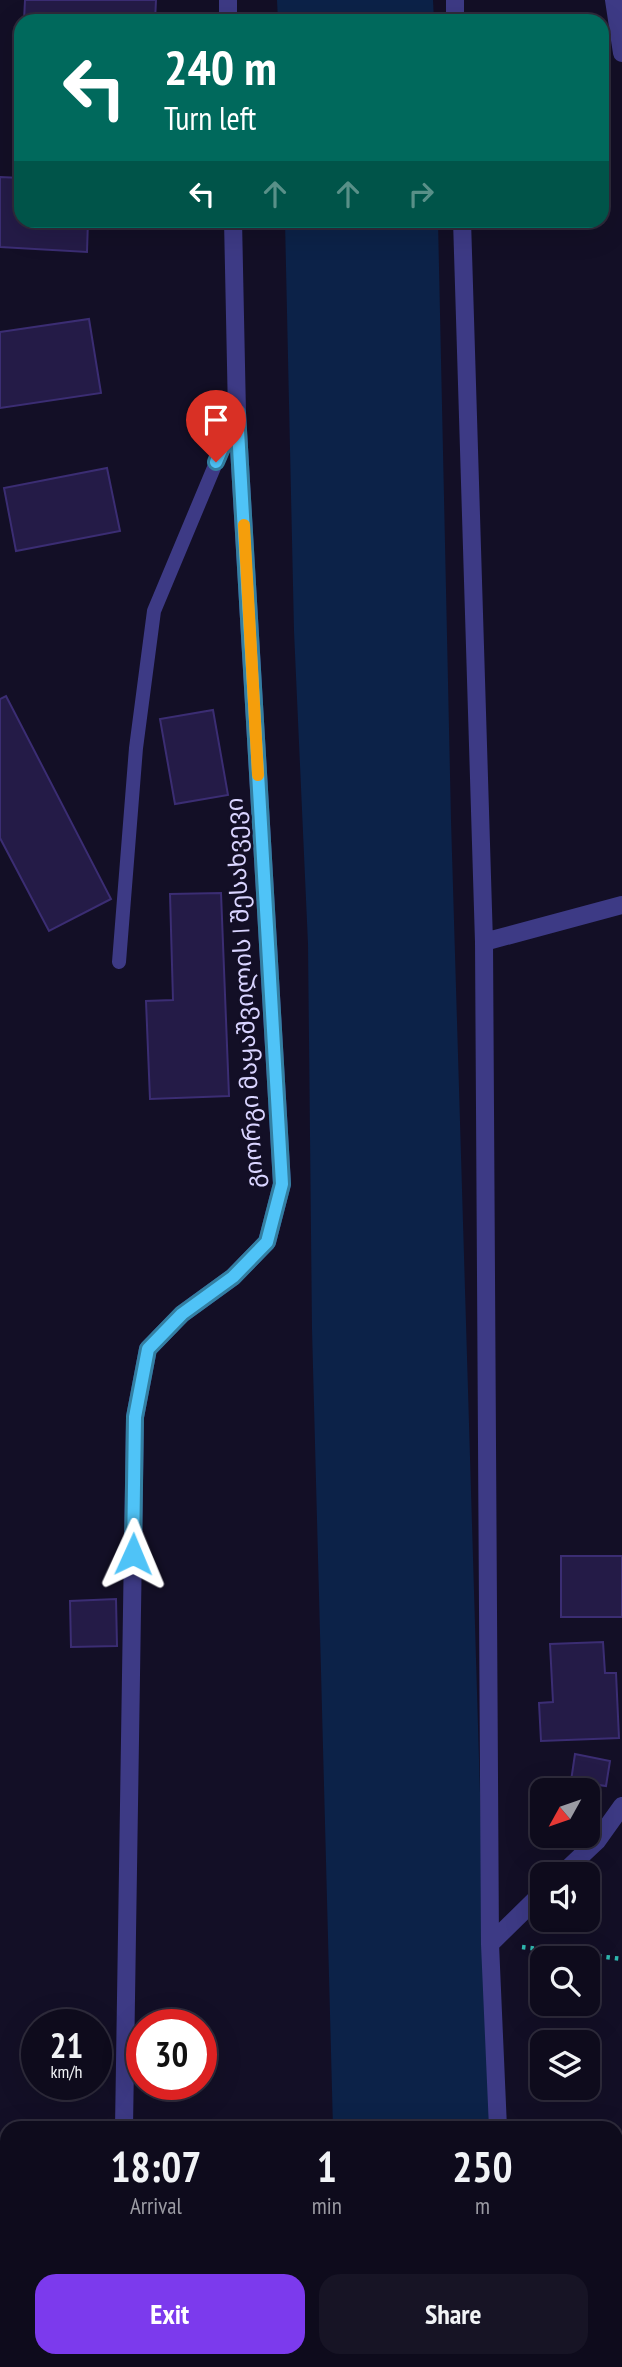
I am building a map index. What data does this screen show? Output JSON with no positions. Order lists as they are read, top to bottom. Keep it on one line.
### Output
{"streets":{"street":["გიორგი მაყაშვილის I შესახვევი"]},"north":"bottom left","page":{"turn":["240 m","Turn left"],"speed":"21 km/h","limit":"30","eta":["18:07","Arrival","1","min","250","m"],"buttons":["Exit","Share"]}}
